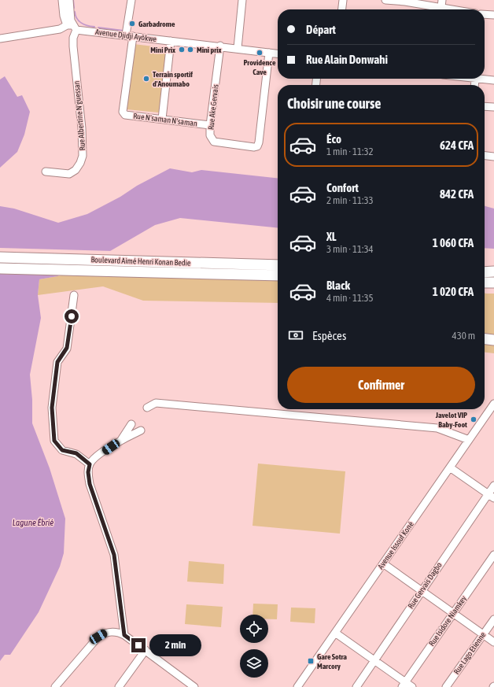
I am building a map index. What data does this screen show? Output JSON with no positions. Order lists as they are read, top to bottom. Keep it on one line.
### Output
{"streets":{"highway":["Boulevard Aimé Henri Konan Bedie"],"street":["Avenue Djidji Ayökwe","Rue Ake Gervais","Rue Albertine N'guessan","Rue N'saman N'saman","Avenue Issouf Koné","Rue Gervais Dagbo","Rue Isidore Niamkey","Rue Lago Etienne"]},"crossings":[["Avenue Djidji Ayökwe","Rue Ake Gervais"],["Avenue Djidji Ayökwe","Rue Albertine N'guessan"],["Avenue Djidji Ayökwe","Rue N'saman N'saman"],["Rue Ake Gervais","Rue N'saman N'saman"]],"water":["Lagune Ébrié"],"places":{"other":["Garbadrome","Mini Prix","Mini prix","Providence Cave","Terrain sportif d'Anoumabo","Javelot VIP Baby-Foot"],"transit":["Gare Sotra Marcory"]},"page":{"banner":["Départ","Rue Alain Donwahi"],"heading":"Choisir une course","list":[{"name":"Éco","note":"1 min · 11:32","value":"624 CFA"},{"name":"Confort","note":"2 min · 11:33","value":"842 CFA"},{"name":"XL","note":"3 min · 11:34","value":"1 060 CFA"},{"name":"Black","note":"4 min · 11:35","value":"1 020 CFA"}],"pay":["Espèces","430 m"],"buttons":"Confirmer","bubble":"2 min"}}
